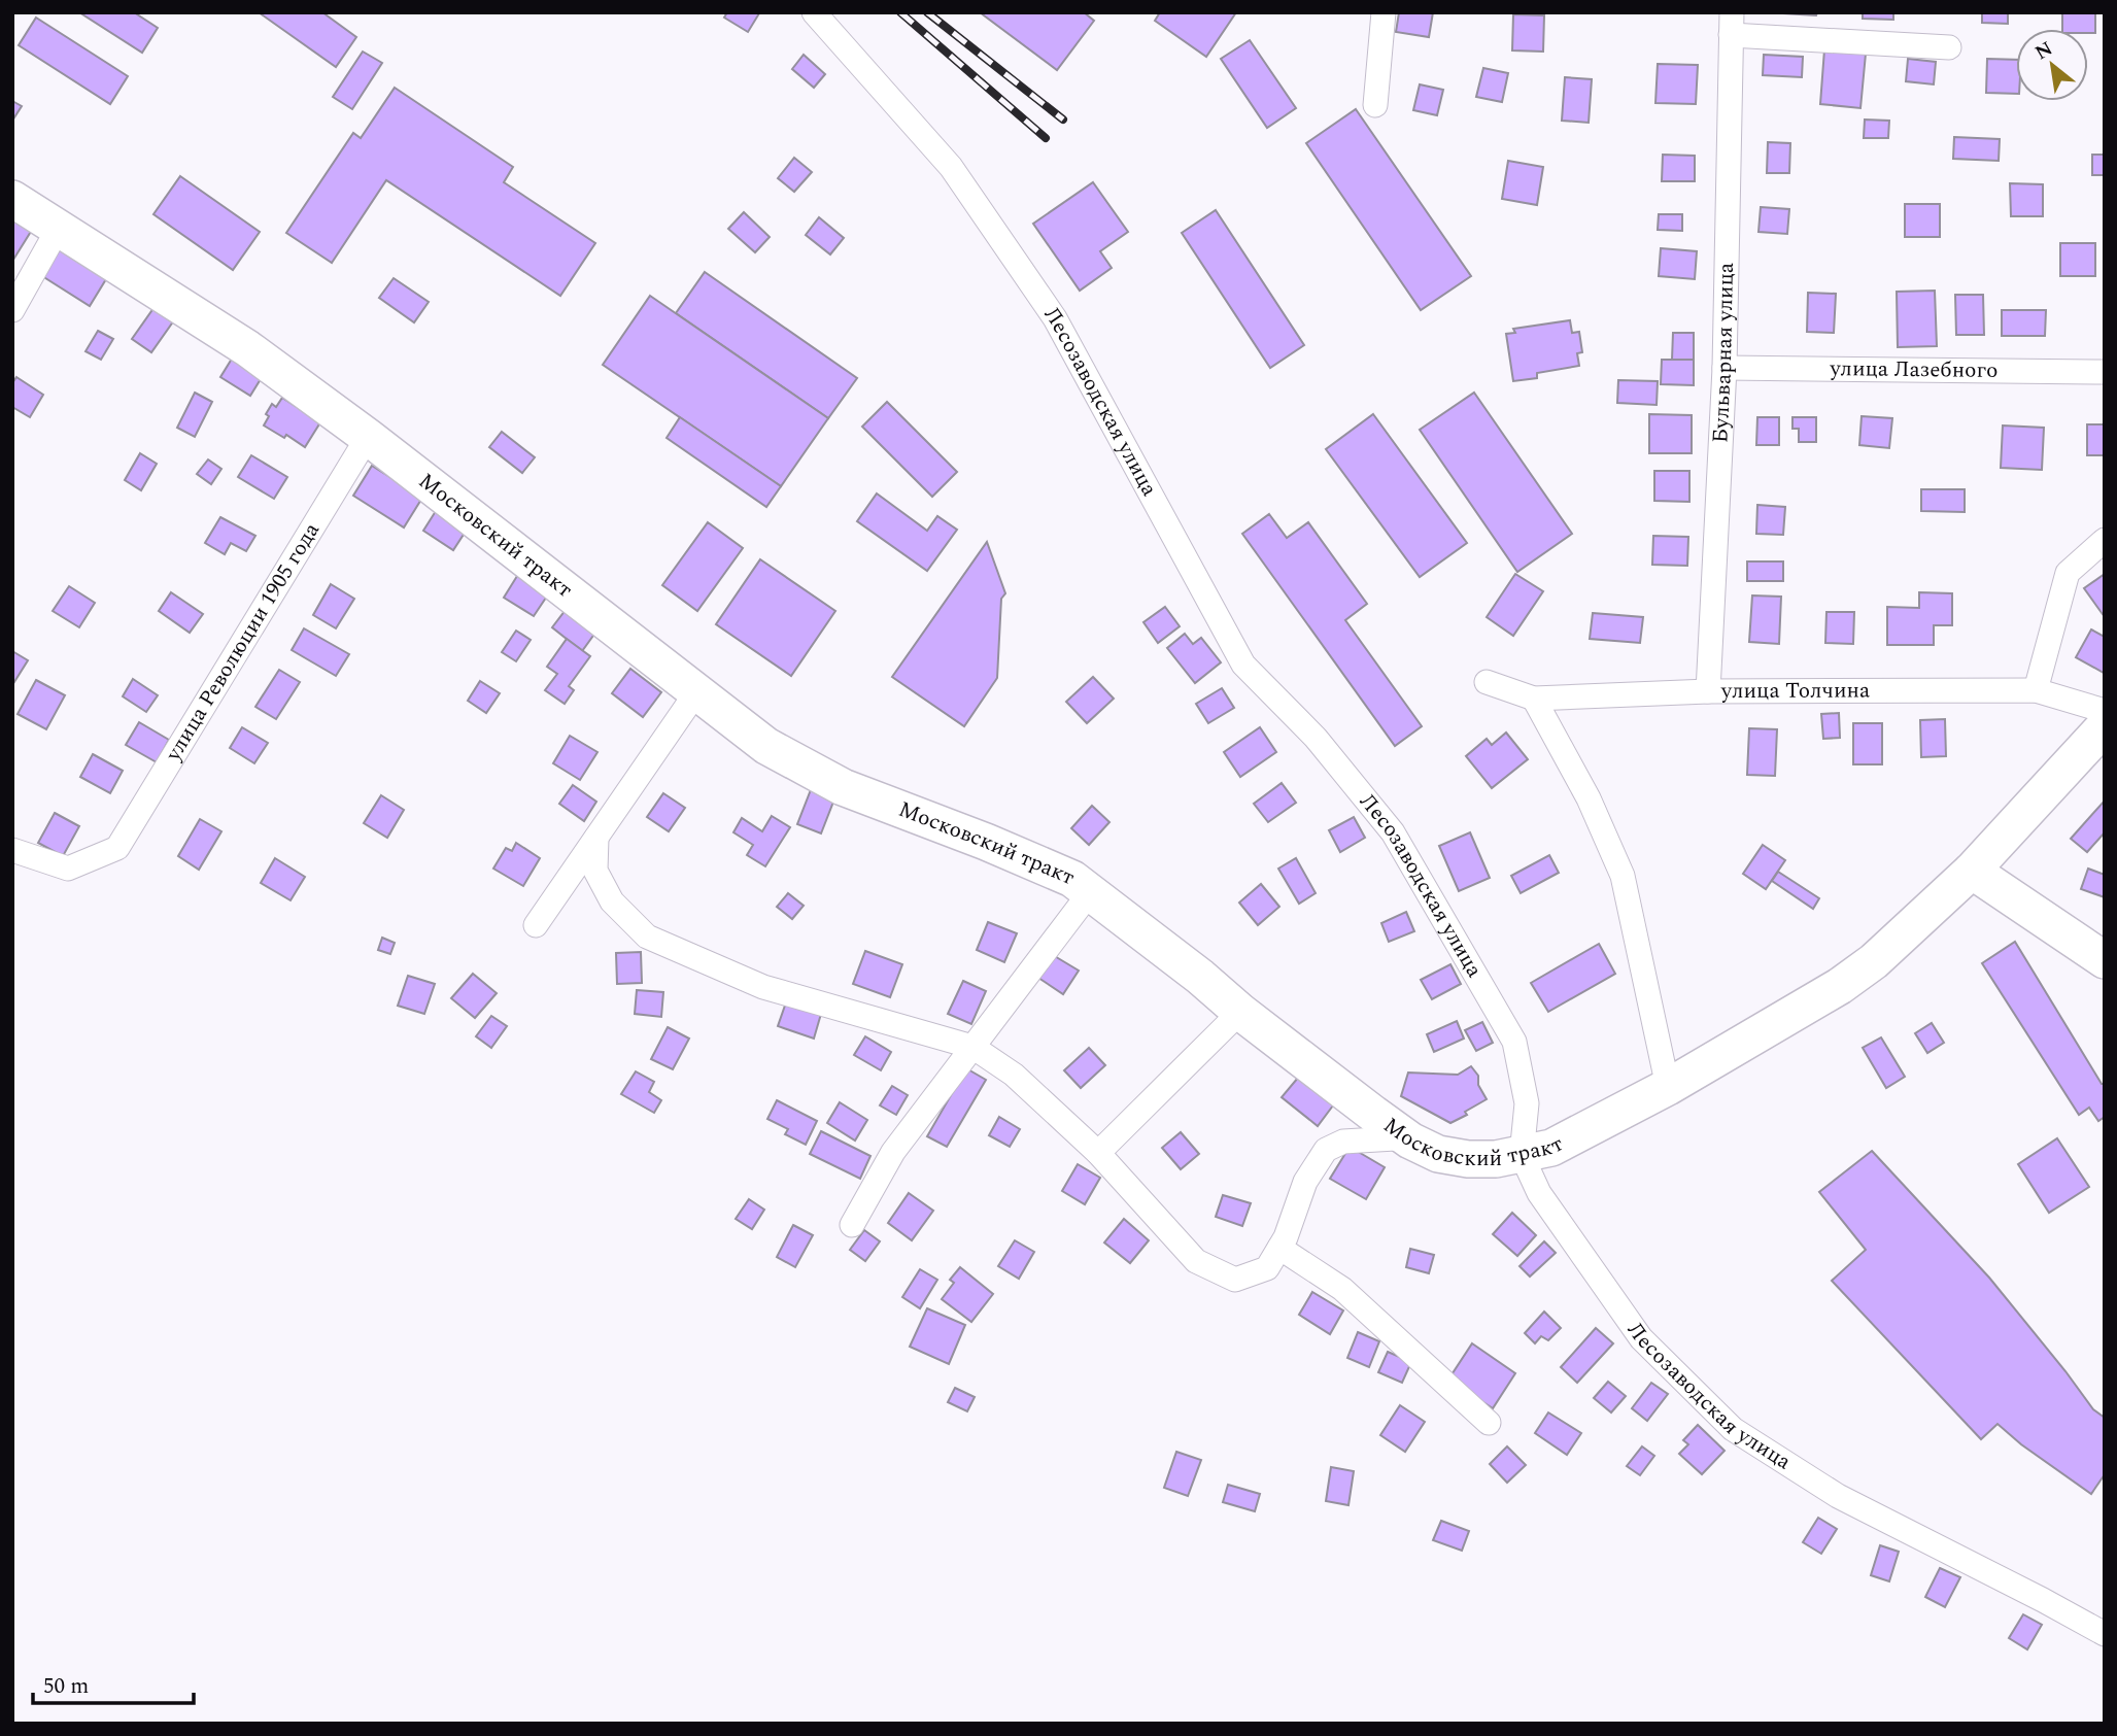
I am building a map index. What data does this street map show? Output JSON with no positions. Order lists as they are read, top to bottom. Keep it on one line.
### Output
{"streets":{"main road":["Московский тракт"],"street":["Бульварная улица","улица Лазебного","Лесозаводская улица","улица Революции 1905 года","улица Толчина"]},"crossings":[["Бульварная улица","улица Лазебного"],["Бульварная улица","улица Толчина"],["Лесозаводская улица","Московский тракт"],["Московский тракт","улица Революции 1905 года"]],"scale_bar":"50 m","north":"top left"}
